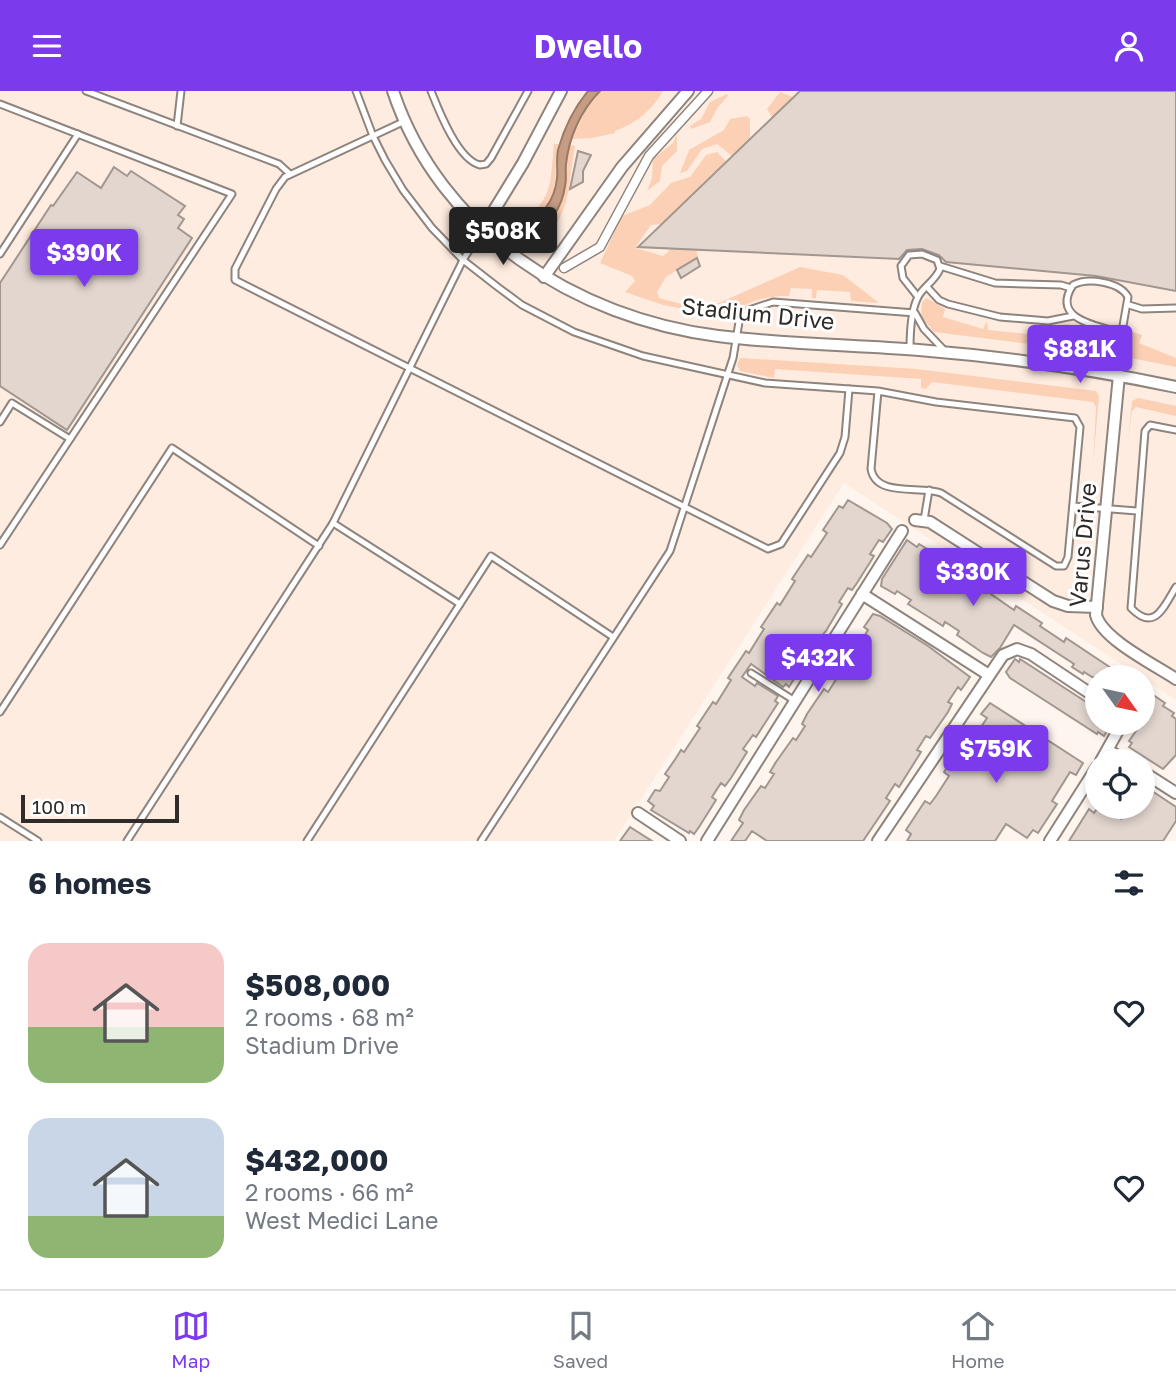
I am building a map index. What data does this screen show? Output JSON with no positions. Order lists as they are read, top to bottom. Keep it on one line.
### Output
{"streets":{"street":["Stadium Drive","Varus Drive"]},"crossings":[["Stadium Drive","Varus Drive"]],"scale_bar":"100 m","north":"bottom right","page":{"header":"Dwello","price":["$508K","$390K","$881K","$330K","$432K","$759K"],"scale":"100 m","heading":"6 homes","list":[{"name":"$508,000","note":"2 rooms · 68 m² · Stadium Drive"},{"name":"$432,000","note":"2 rooms · 66 m² · West Medici Lane"}],"tabs":["Map","Saved","Home"]}}
